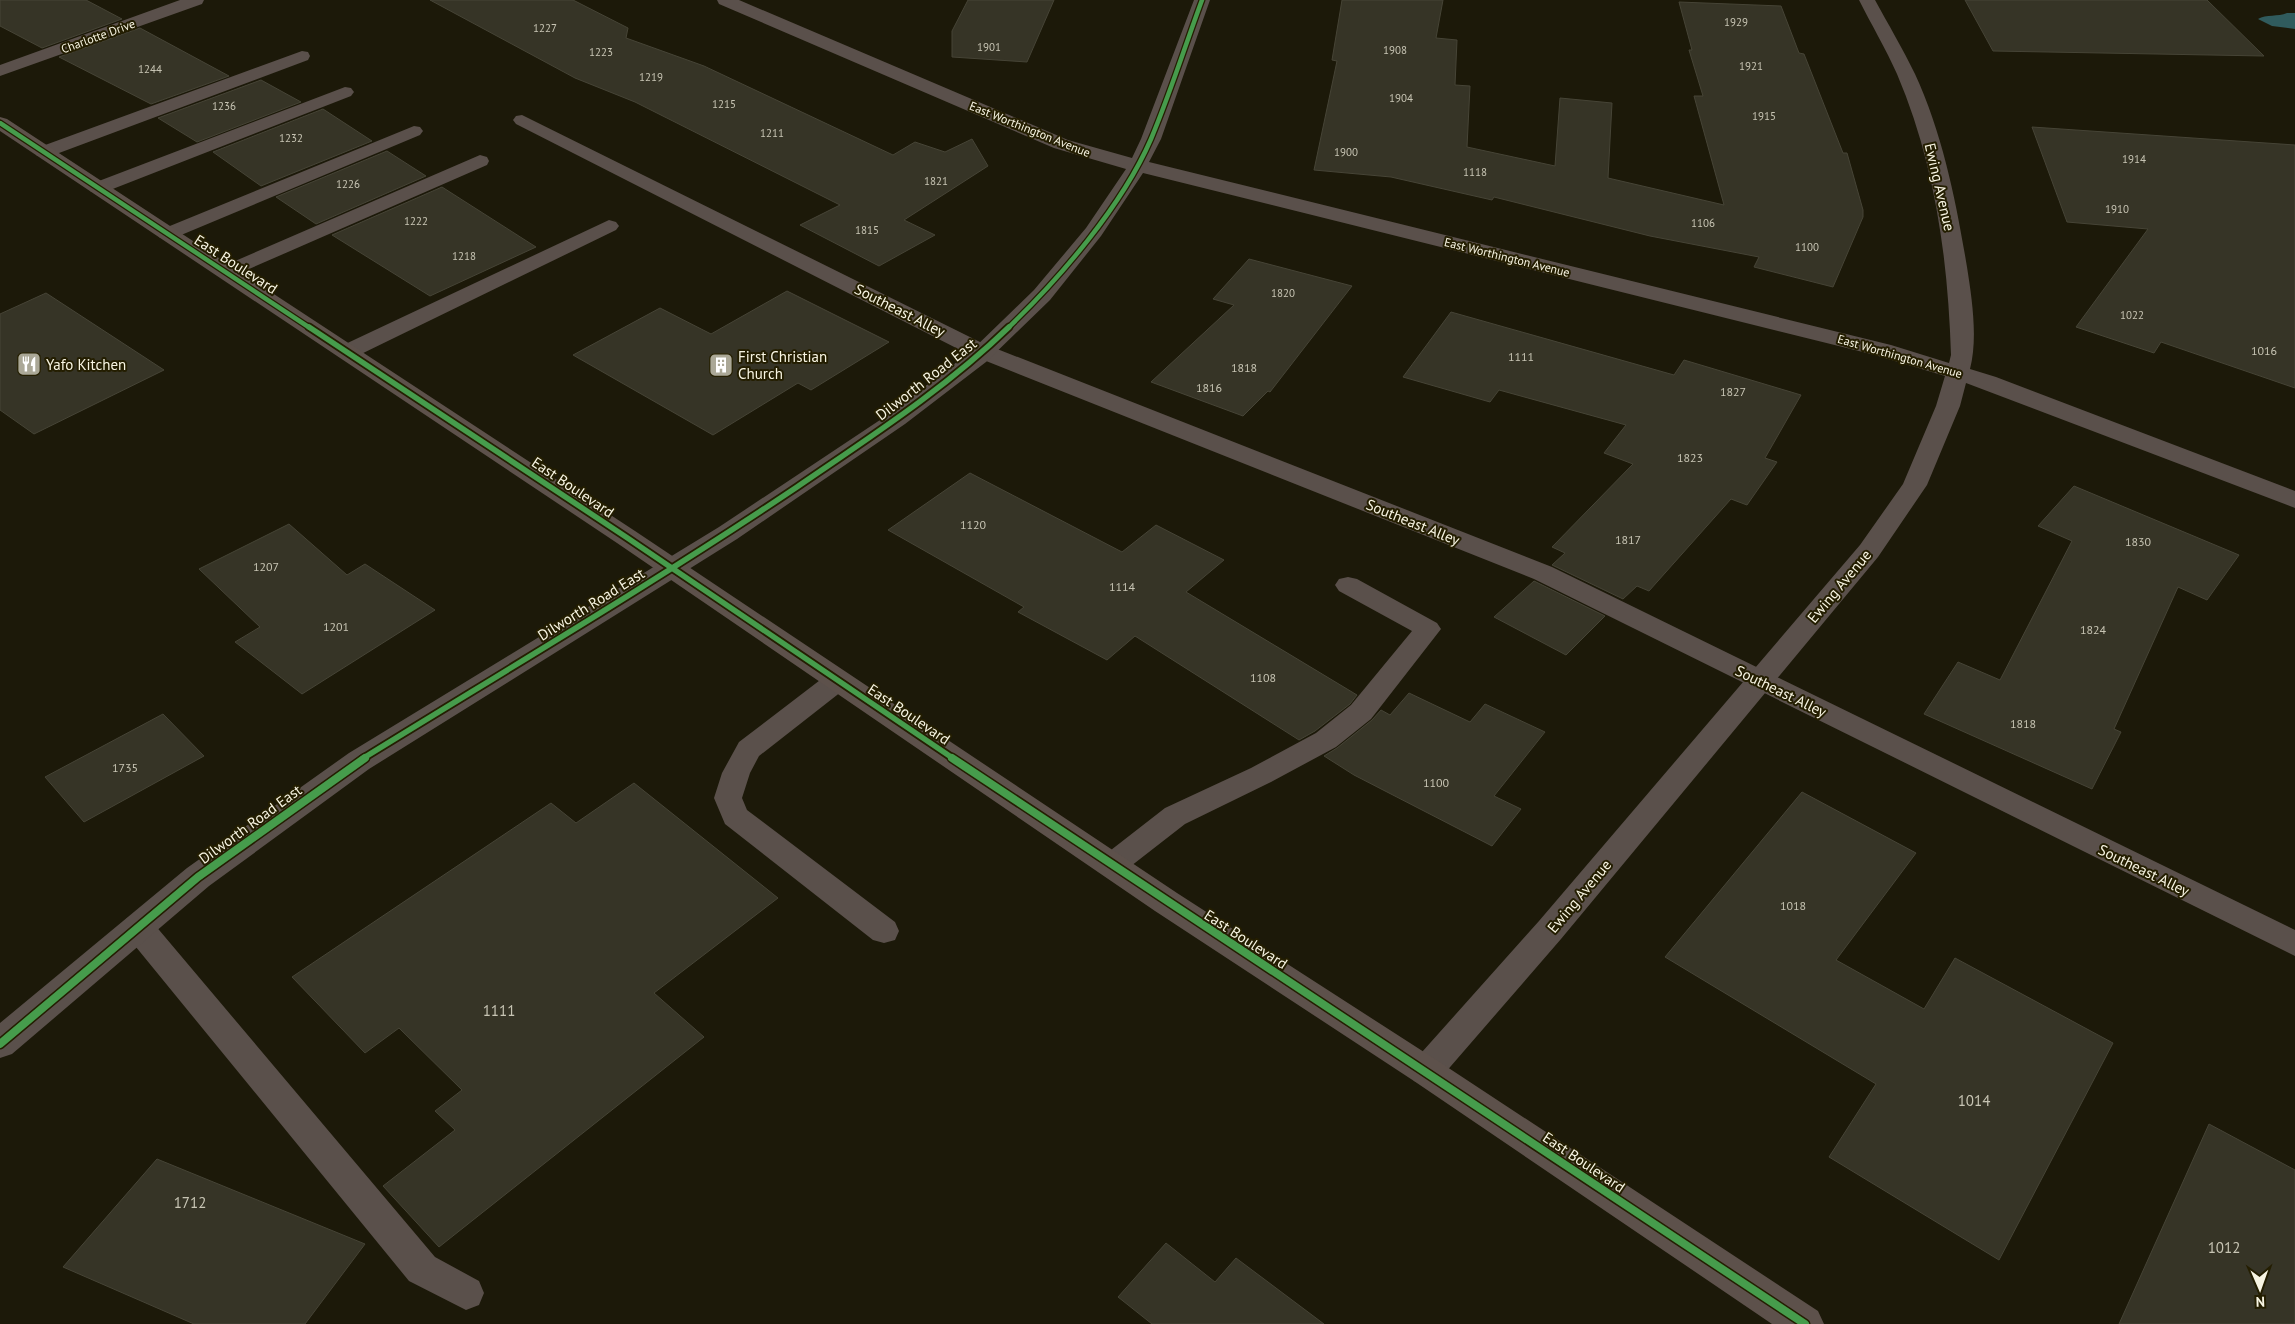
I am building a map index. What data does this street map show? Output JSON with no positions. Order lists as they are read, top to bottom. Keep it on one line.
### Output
{"streets":{"street":["Charlotte Drive","East Worthington Avenue","Ewing Avenue","East Boulevard","Dilworth Road East"],"lane":["Southeast Alley"]},"crossings":[["East Worthington Avenue","Ewing Avenue"],["East Worthington Avenue","Dilworth Road East"],["Ewing Avenue","East Boulevard"],["Ewing Avenue","Southeast Alley"],["East Boulevard","Dilworth Road East"],["Southeast Alley","Dilworth Road East"]],"places":{"restaurant":["Yafo Kitchen"],"building":["First Christian Church"]},"house_numbers":["1929","1227","1901","1908","1223","1921","1244","1219","1904","1215","1236","1915","1211","1232","1900","1914","1118","1821","1226","1910","1222","1106","1815","1100","1218","1820","1022","1016","1111","1818","1816","1827","1823","1120","1817","1830","1207","1114","1201","1824","1108","1818","1735","1100","1018","1111","1014","1712","1012"],"north":"bottom"}
